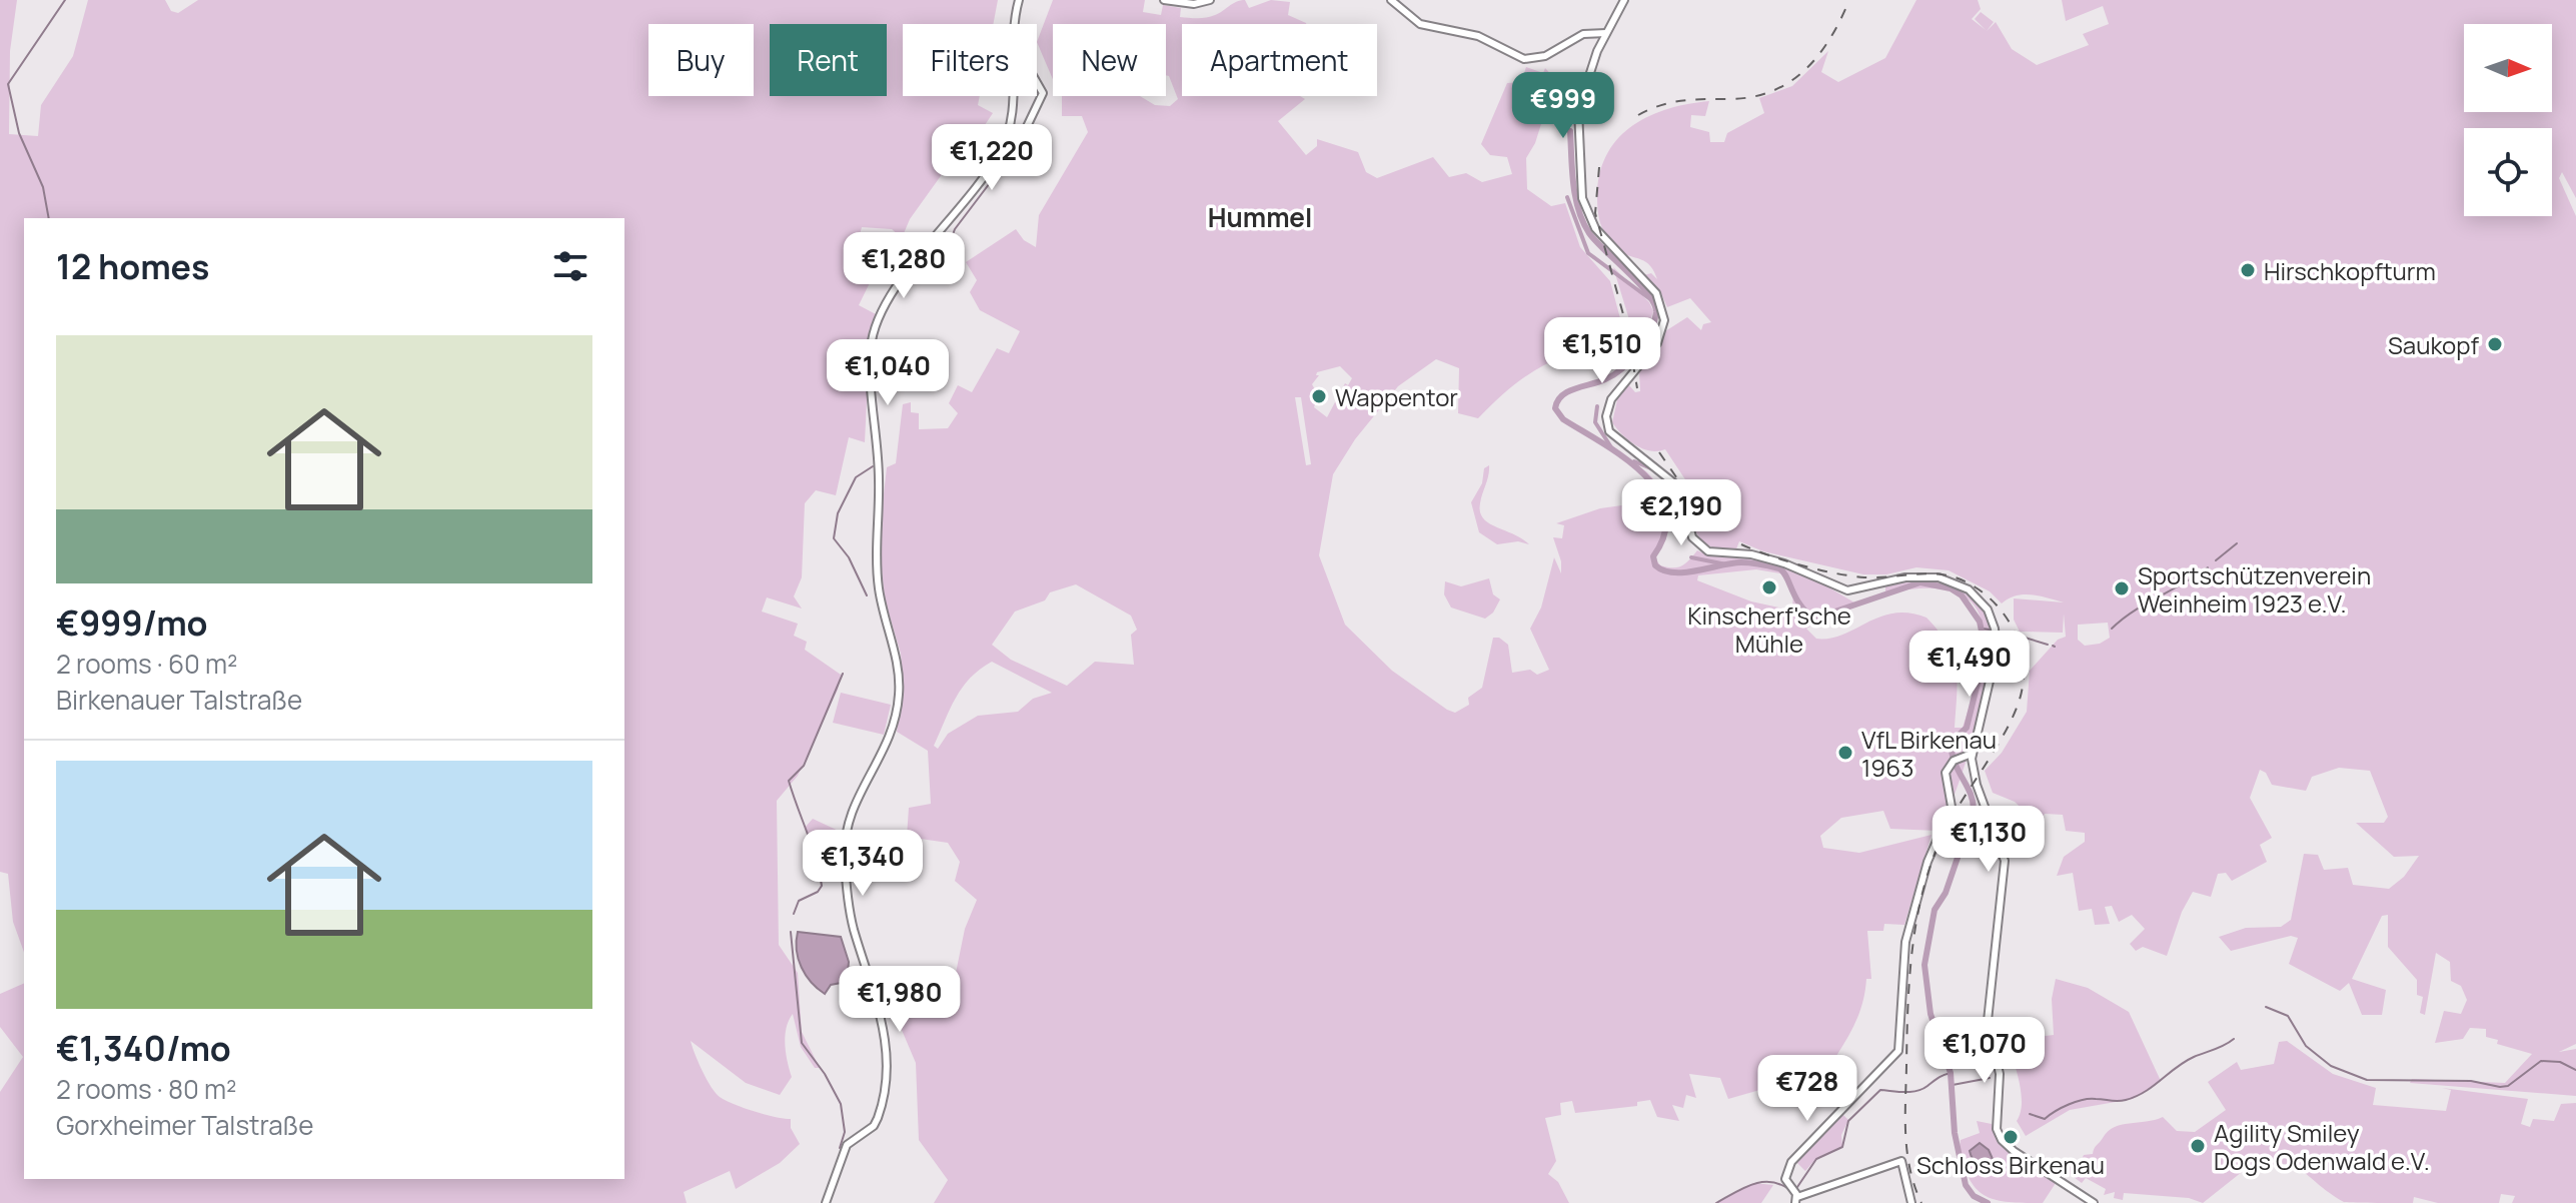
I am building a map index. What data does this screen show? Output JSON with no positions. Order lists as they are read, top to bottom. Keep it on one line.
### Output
{"districts":["Hummel"],"places":["Hirschkopfturm","Saukopf","Wappentor","Kinscherf'sche Mühle","Sportschützenverein Weinheim 1923 e.V.","VfL Birkenau 1963","Schloss Birkenau","Agility Smiley Dogs Odenwald e.V."],"north":"right","page":{"chip":["Buy","Rent","Filters","New","Apartment"],"price":["€999","€1,220","€1,280","€1,510","€1,040","€2,190","€1,490","€1,130","€1,340","€1,980","€1,070","€728"],"heading":"12 homes","list":[{"name":"€999/mo","note":"2 rooms · 60 m² · Birkenauer Talstraße"},{"name":"€1,340/mo","note":"2 rooms · 80 m² · Gorxheimer Talstraße"}]}}
